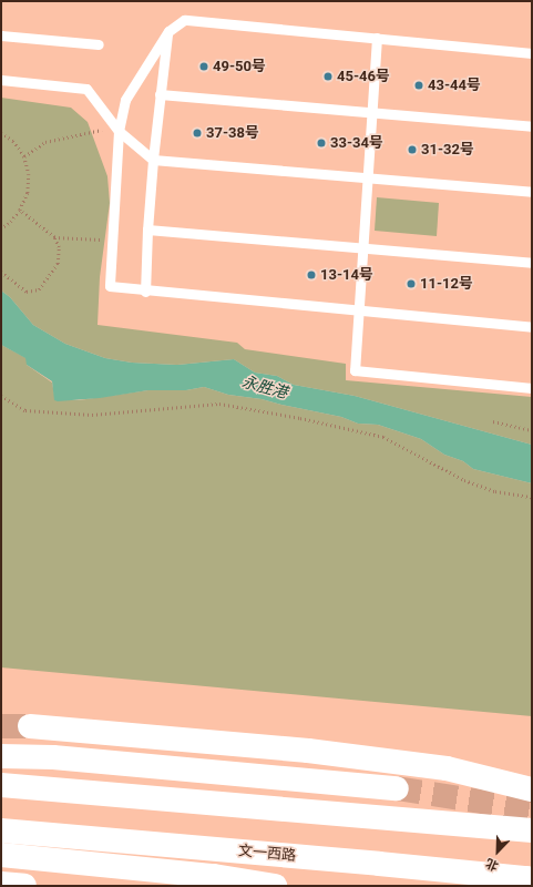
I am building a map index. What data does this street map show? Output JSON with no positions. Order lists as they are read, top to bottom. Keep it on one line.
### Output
{"streets":{"main road":["文一西路"]},"water":["永胜港"],"places":["49-50号","45-46号","43-44号","37-38号","33-34号","31-32号","13-14号","11-12号"],"north":"bottom left"}
